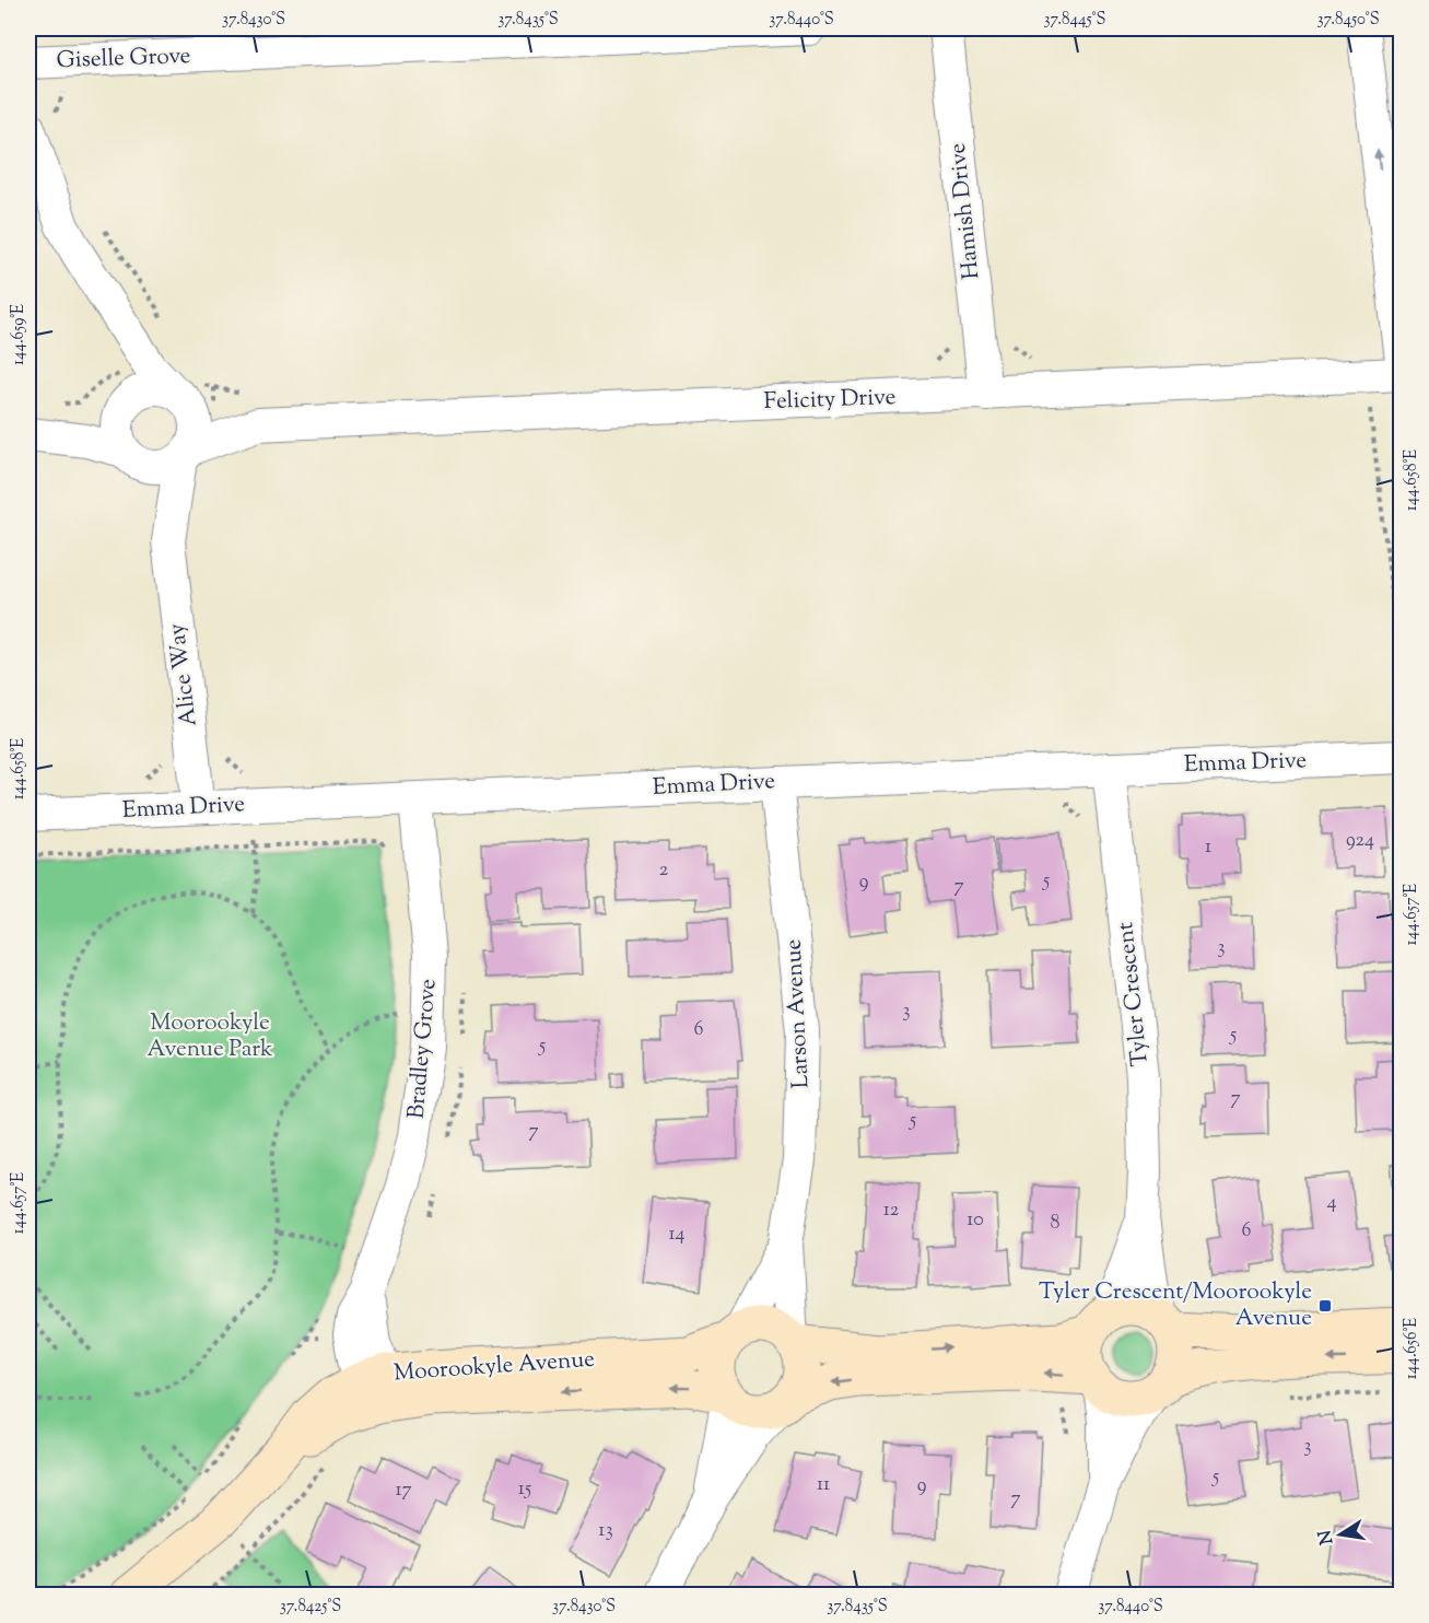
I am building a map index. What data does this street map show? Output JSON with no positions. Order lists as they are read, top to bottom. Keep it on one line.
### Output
{"streets":{"street":["Giselle Grove","Hamish Drive","Felicity Drive","Alice Way","Emma Drive","Tyler Crescent","Larson Avenue","Bradley Grove","Moorookyle Avenue"]},"crossings":[["Hamish Drive","Felicity Drive"],["Felicity Drive","Alice Way"],["Alice Way","Emma Drive"],["Emma Drive","Tyler Crescent"],["Emma Drive","Larson Avenue"],["Emma Drive","Bradley Grove"],["Larson Avenue","Moorookyle Avenue"],["Bradley Grove","Moorookyle Avenue"]],"parks":["Moorookyle Avenue Park"],"places":{"transit":["Tyler Crescent/Moorookyle Avenue"]},"house_numbers":["924","1","2","5","9","7","3","3","6","5","5","7","5","7","4","12","10","8","6","14","3","5","11","9","15","17","7","13"],"north":"left","coordinates":["37.8430°S","37.8435°S","37.8440°S","37.8445°S","37.8450°S","144.659°E","144.658°E","144.657°E","144.656°E","37.8425°S"]}
